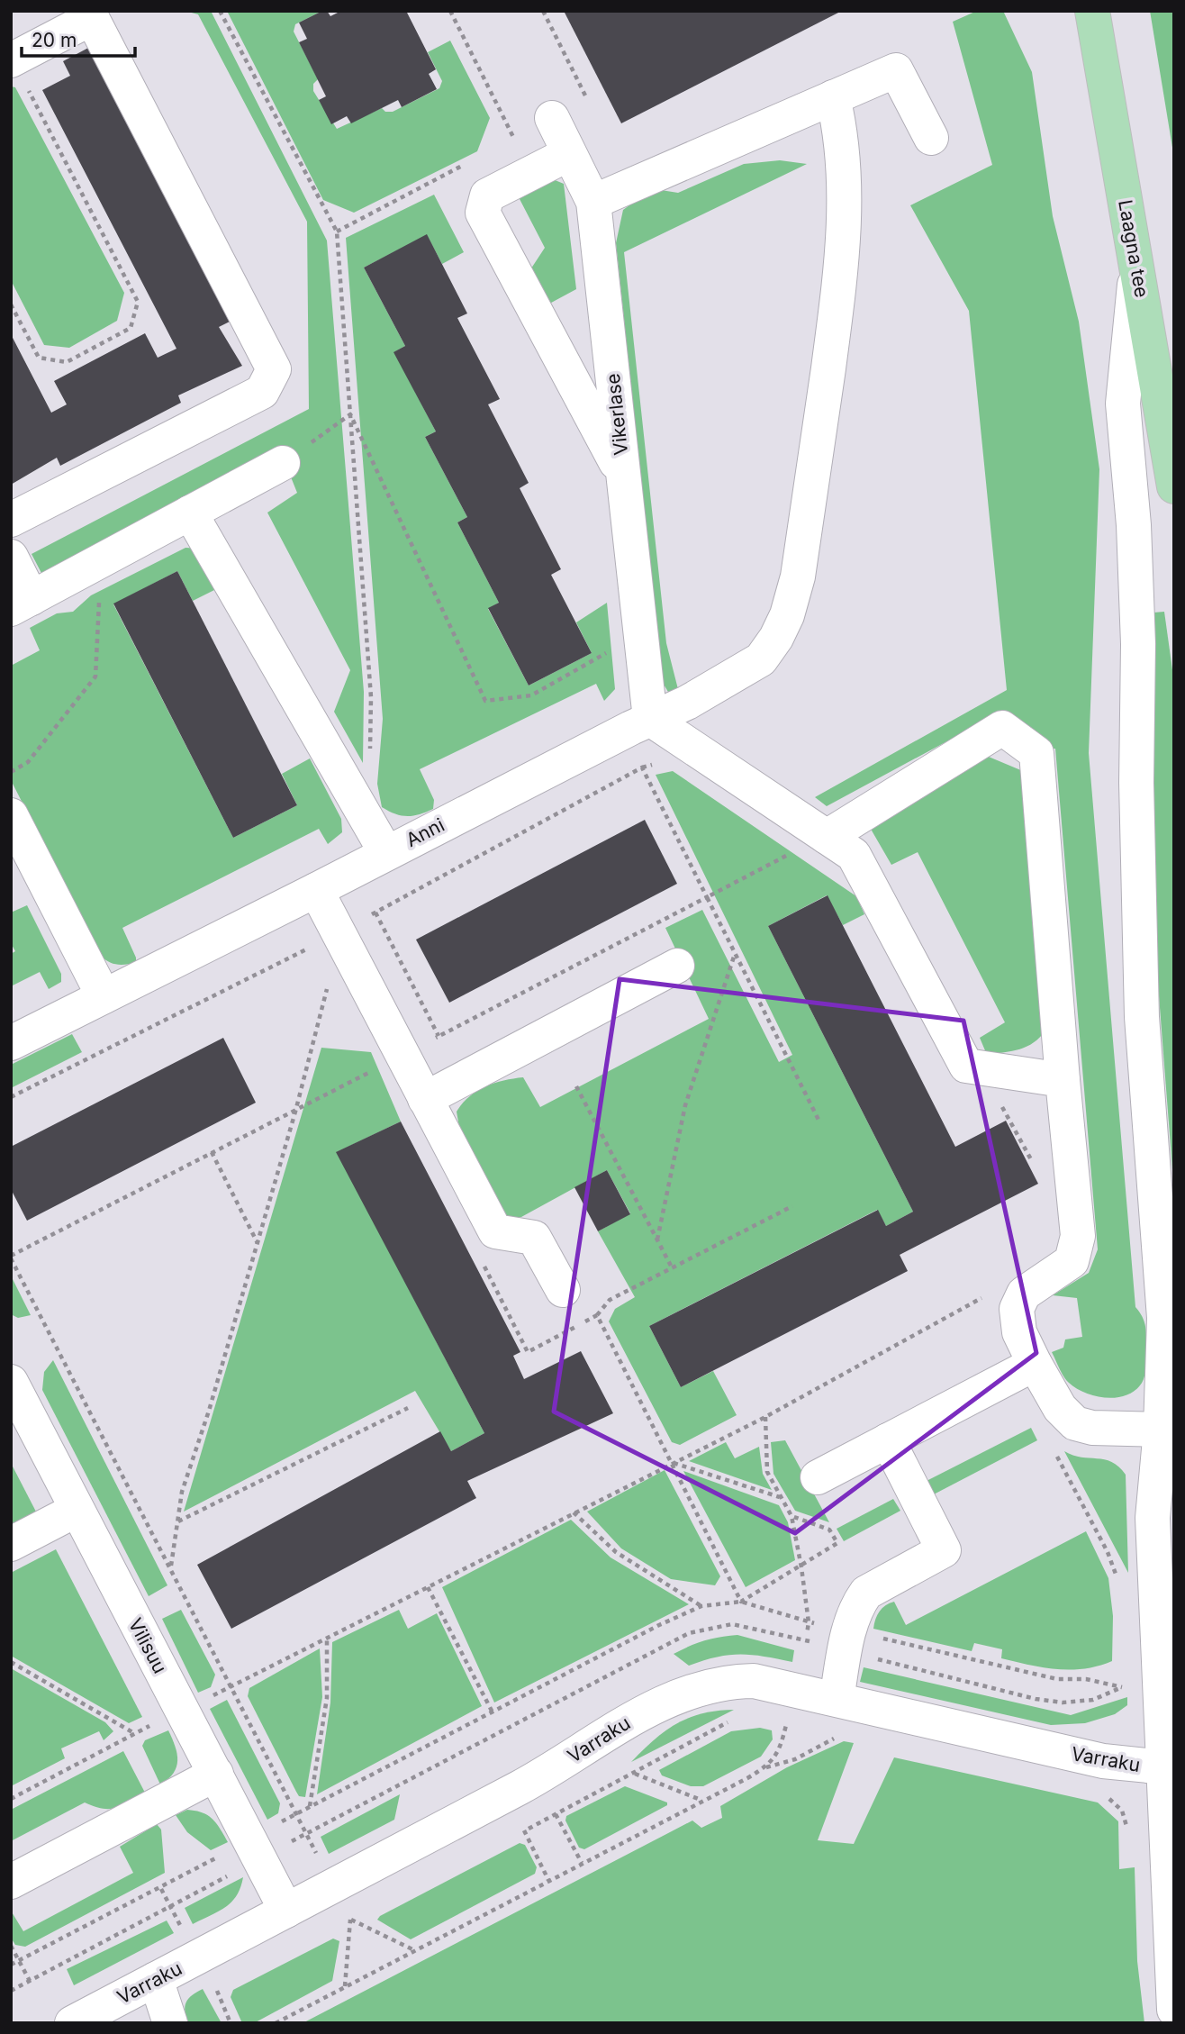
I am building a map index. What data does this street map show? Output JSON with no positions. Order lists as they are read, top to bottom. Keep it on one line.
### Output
{"streets":{"main road":["Laagna tee"],"street":["Vikerlase","Anni","Vilisuu","Varraku"]},"crossings":[["Vikerlase","Anni"],["Vilisuu","Varraku"]],"scale_bar":"20 m"}
